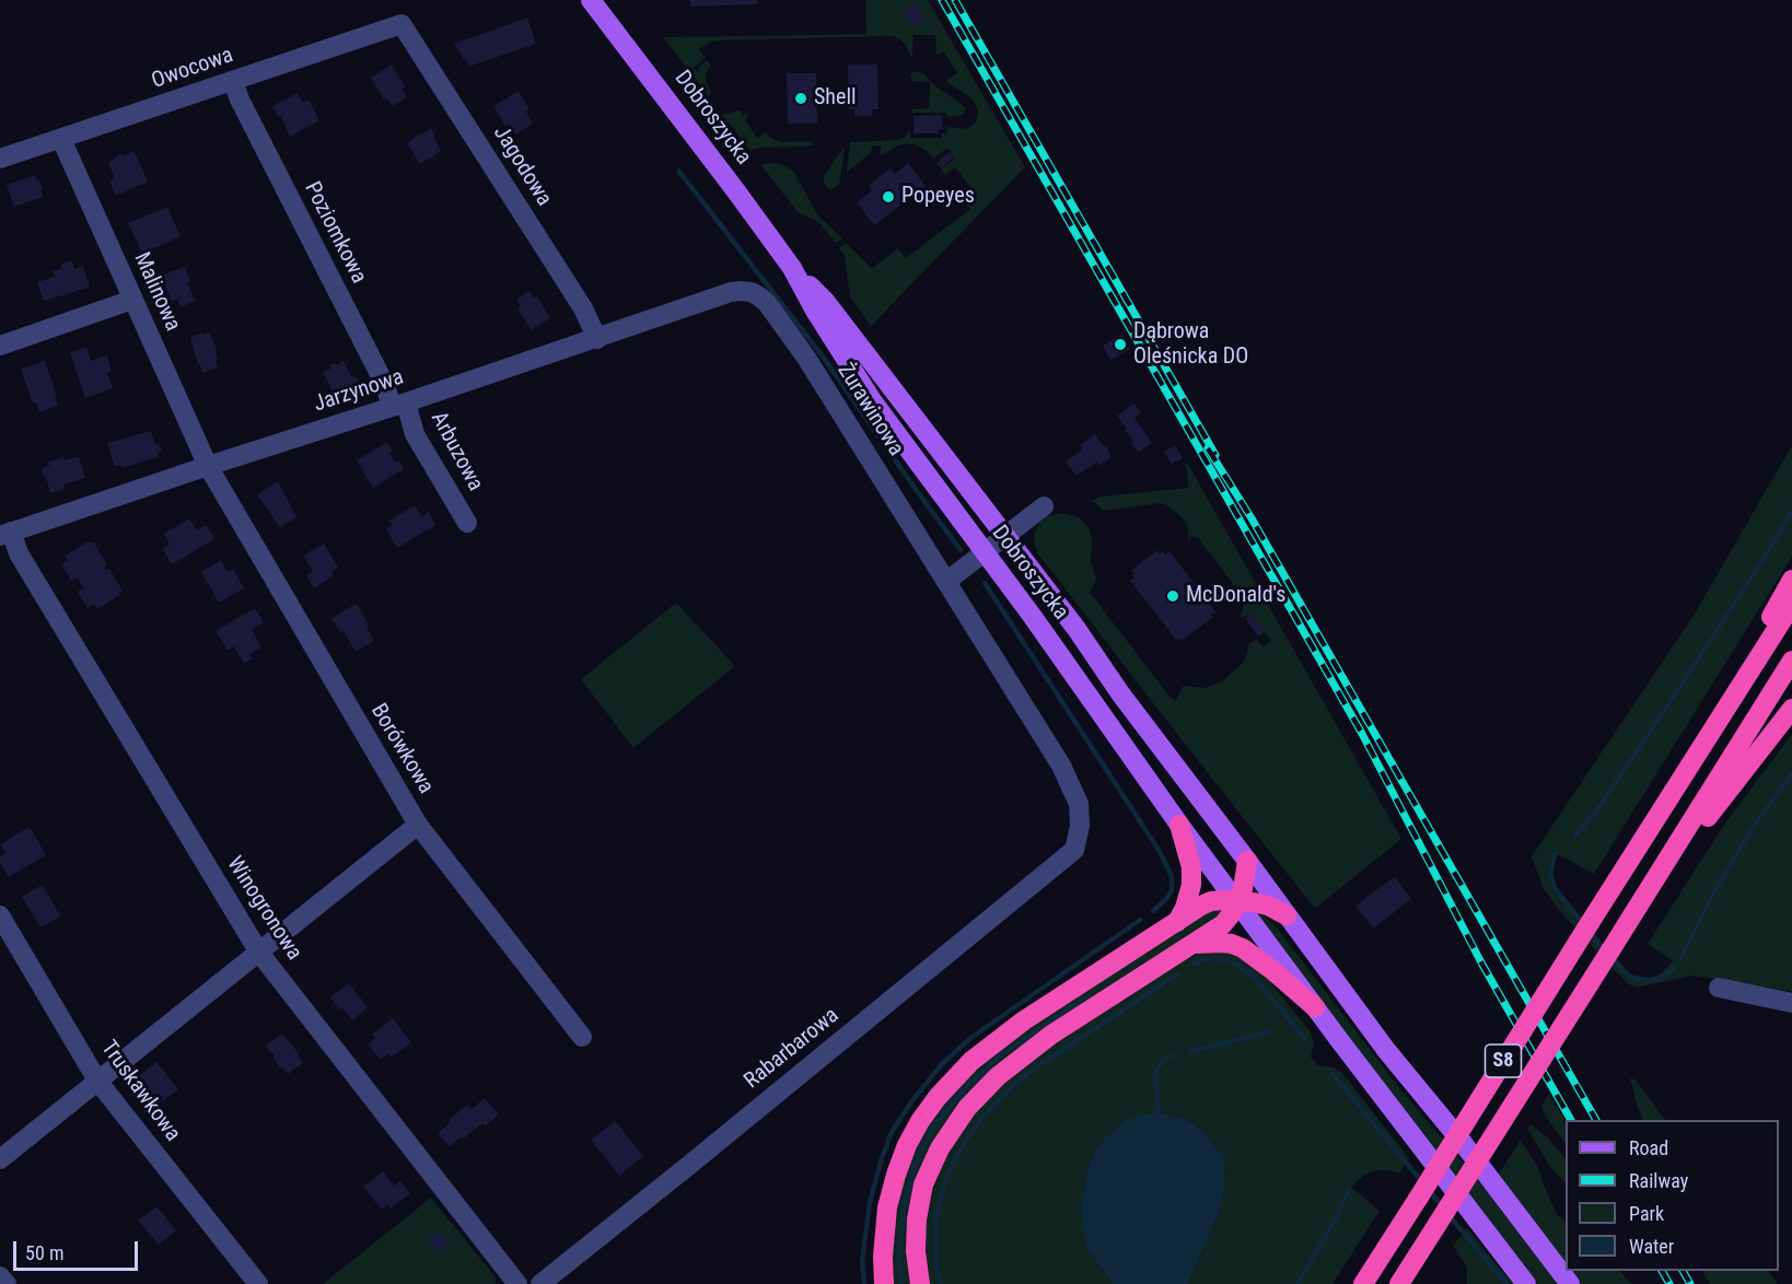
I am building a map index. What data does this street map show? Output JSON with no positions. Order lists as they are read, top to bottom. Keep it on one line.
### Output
{"streets":{"highway":["S8"],"main road":["Dobroszycka"],"street":["Owocowa","Jagodowa","Poziomkowa","Malinowa","Jarzynowa","Żurawinowa","Arbuzowa","Borówkowa","Winogronowa","Rabarbarowa","Truskawkowa"]},"crossings":[["Owocowa","Jagodowa"],["Owocowa","Poziomkowa"],["Owocowa","Malinowa"],["Jagodowa","Jarzynowa"],["Poziomkowa","Jarzynowa"],["Poziomkowa","Arbuzowa"],["Malinowa","Jarzynowa"],["Malinowa","Borówkowa"],["Jarzynowa","Żurawinowa"],["Jarzynowa","Arbuzowa"],["Jarzynowa","Borówkowa"],["Jarzynowa","Winogronowa"],["Żurawinowa","Rabarbarowa"]],"places":["Shell","Popeyes","Dąbrowa Oleśnicka DO","McDonald's"],"legend":["Road","Railway","Park","Water"],"scale_bar":"50 m"}
